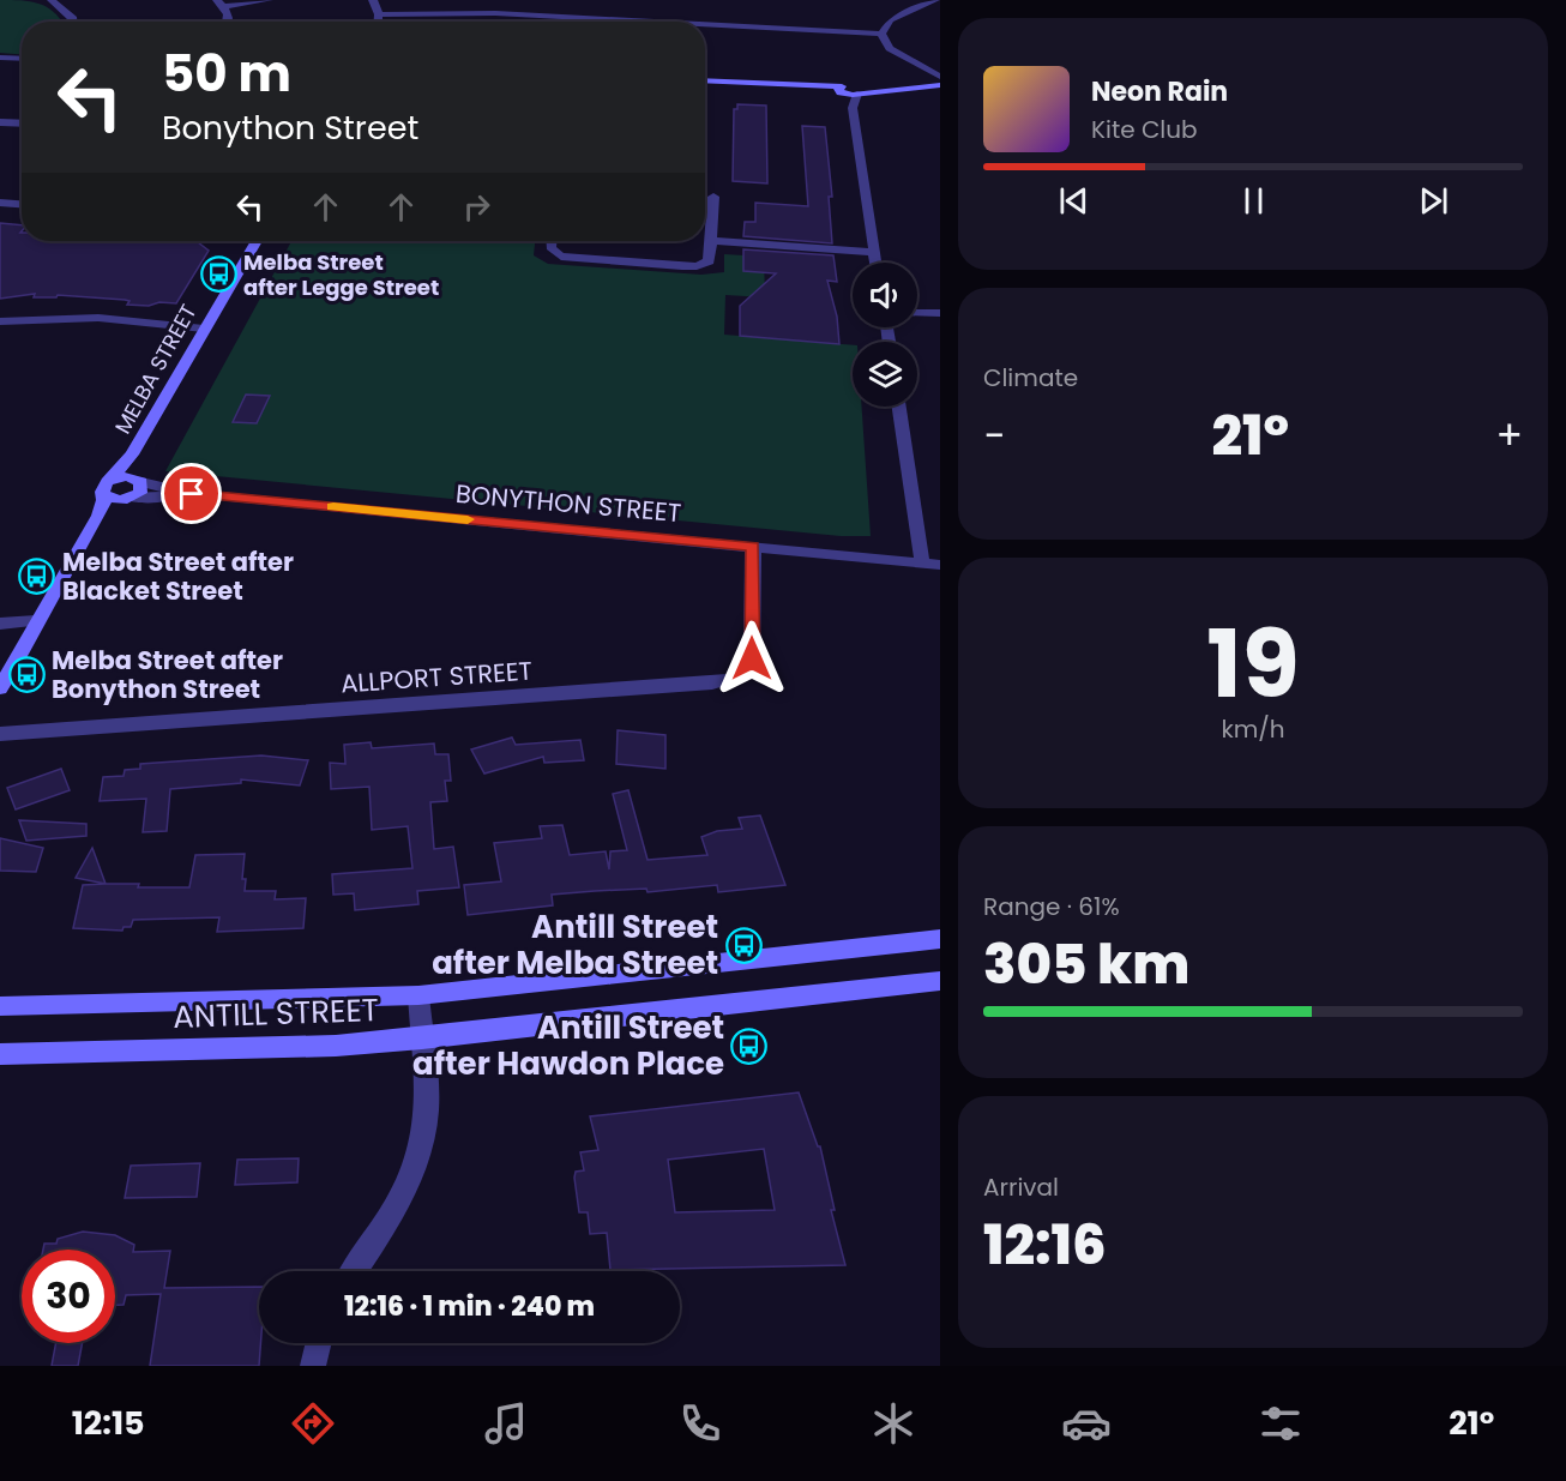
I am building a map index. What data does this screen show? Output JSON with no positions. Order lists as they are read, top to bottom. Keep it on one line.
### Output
{"streets":{"street":["MELBA STREET","BONYTHON STREET","ALLPORT STREET","ANTILL STREET"]},"crossings":[["MELBA STREET","BONYTHON STREET"],["BONYTHON STREET","ALLPORT STREET"]],"places":{"bus stop":["Melba Street after Legge Street","Melba Street after Blacket Street","Melba Street after Bonython Street","Antill Street after Melba Street","Antill Street after Hawdon Place"]},"page":{"turn":["50 m","Bonython Street"],"song":["Neon Rain","Kite Club"],"tile":["Climate",["19","km/h"],["Range · 61%","305 km"],["Arrival","12:16"]],"heat":["−","21°","+"],"limit":"30","trip":"12:16 · 1 min · 240 m","tabs":["12:15","21°"]}}
